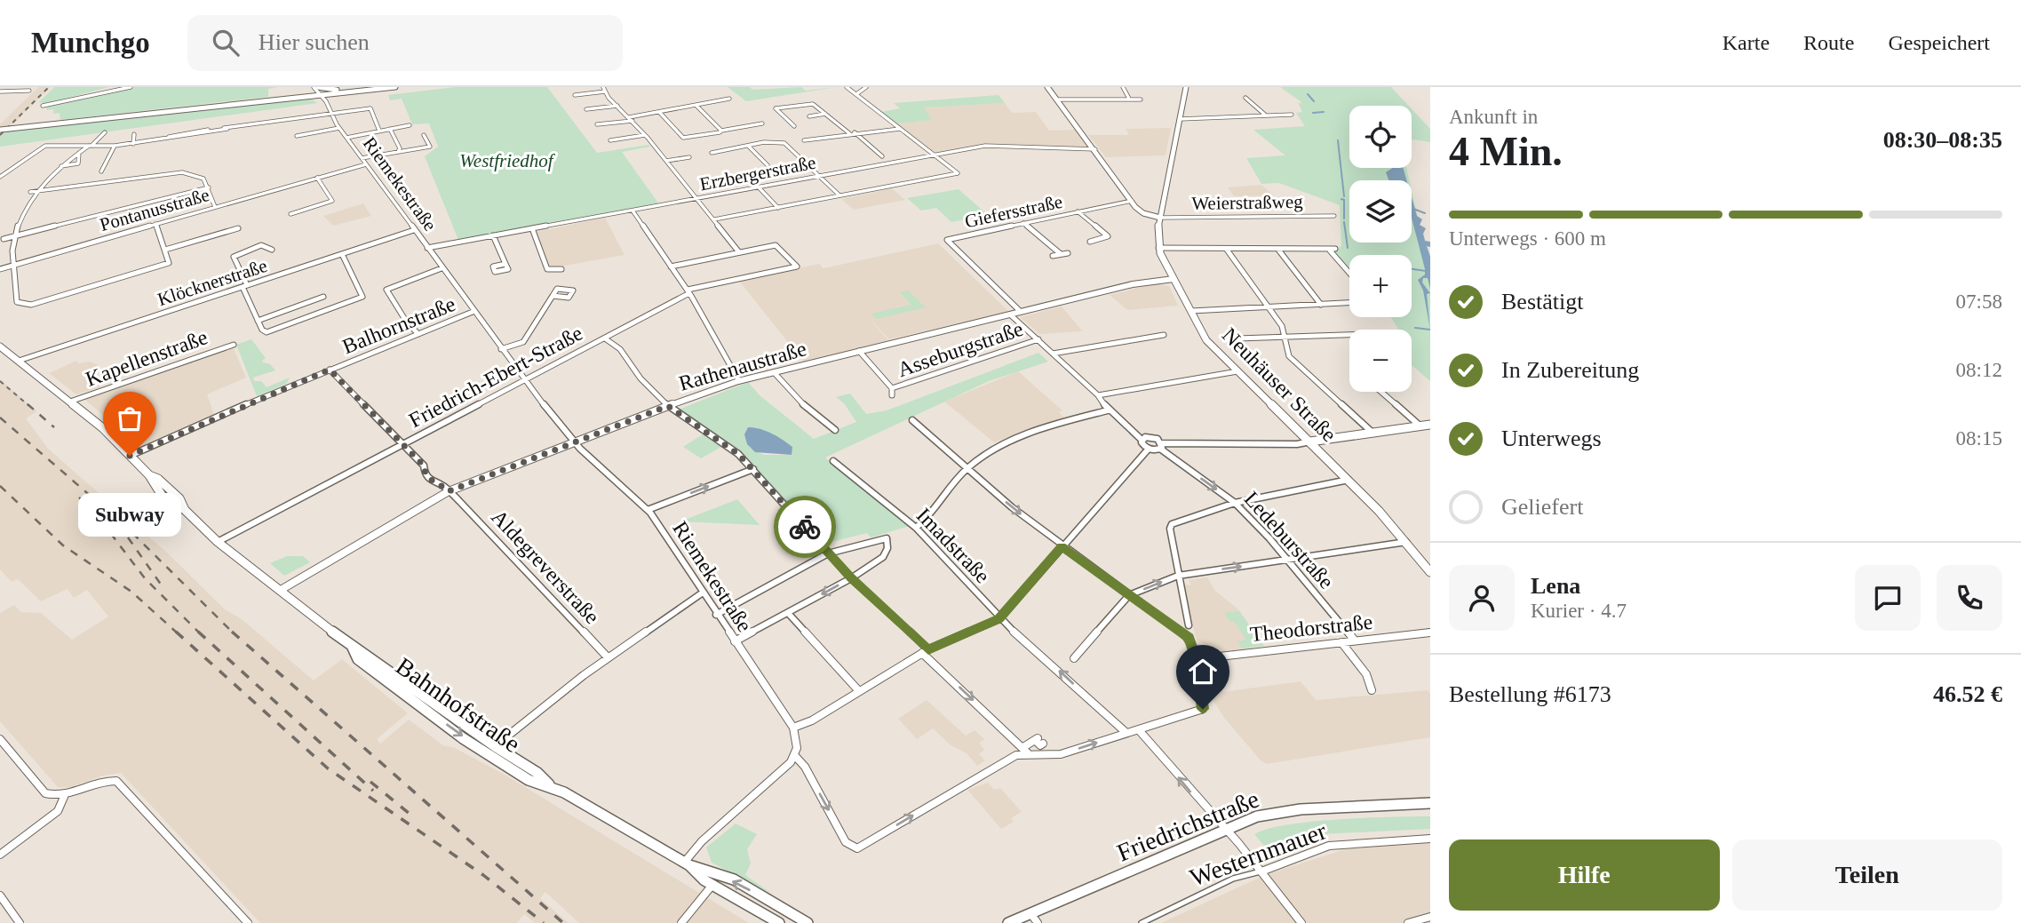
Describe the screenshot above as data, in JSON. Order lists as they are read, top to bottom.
{
  "streets": {
    "main road": ["Neuhäuser Straße", "Bahnhofstraße", "Friedrichstraße"],
    "street": [
      "Erzbergerstraße",
      "Riemekestraße",
      "Weierstraßweg",
      "Pontanusstraße",
      "Giefersstraße",
      "Klöcknerstraße",
      "Balhornstraße",
      "Asseburgstraße",
      "Kapellenstraße",
      "Rathenaustraße",
      "Friedrich-Ebert-Straße",
      "Ledeburstraße",
      "Imadstraße",
      "Aldegreverstraße",
      "Theodorstraße",
      "Westernmauer"
    ]
  },
  "crossings": [
    ["Erzbergerstraße", "Riemekestraße"],
    ["Riemekestraße", "Pontanusstraße"],
    ["Riemekestraße", "Klöcknerstraße"],
    ["Riemekestraße", "Balhornstraße"],
    ["Riemekestraße", "Rathenaustraße"],
    ["Riemekestraße", "Friedrich-Ebert-Straße"],
    ["Weierstraßweg", "Neuhäuser Straße"],
    ["Giefersstraße", "Rathenaustraße"],
    ["Klöcknerstraße", "Bahnhofstraße"],
    ["Balhornstraße", "Aldegreverstraße"],
    ["Balhornstraße", "Bahnhofstraße"],
    ["Asseburgstraße", "Rathenaustraße"],
    ["Kapellenstraße", "Bahnhofstraße"],
    ["Rathenaustraße", "Neuhäuser Straße"],
    ["Rathenaustraße", "Aldegreverstraße"],
    ["Rathenaustraße", "Bahnhofstraße"],
    ["Friedrich-Ebert-Straße", "Aldegreverstraße"],
    ["Friedrich-Ebert-Straße", "Bahnhofstraße"],
    ["Ledeburstraße", "Theodorstraße"]
  ],
  "one_way": ["Imadstraße"],
  "parks": ["Westfriedhof"],
  "places": ["Subway"],
  "page": {
    "header": "Munchgo",
    "search": "Hier suchen",
    "nav": ["Karte", "Route", "Gespeichert"],
    "heading": ["4 Min.", "Ankunft in", "08:30–08:35"],
    "panel": [
      "Lena",
      "Kurier · 4.7",
      "Bestellung #6173",
      "46.52 €"
    ],
    "map_buttons": ["+", "−"],
    "bar": "Unterwegs · 600 m",
    "list": [
      ["Bestätigt", "07:58"],
      ["In Zubereitung", "08:12"],
      ["Unterwegs", "08:15"],
      "Geliefert"
    ],
    "bubble": "Subway",
    "buttons": ["Hilfe", "Teilen"]
  }
}
